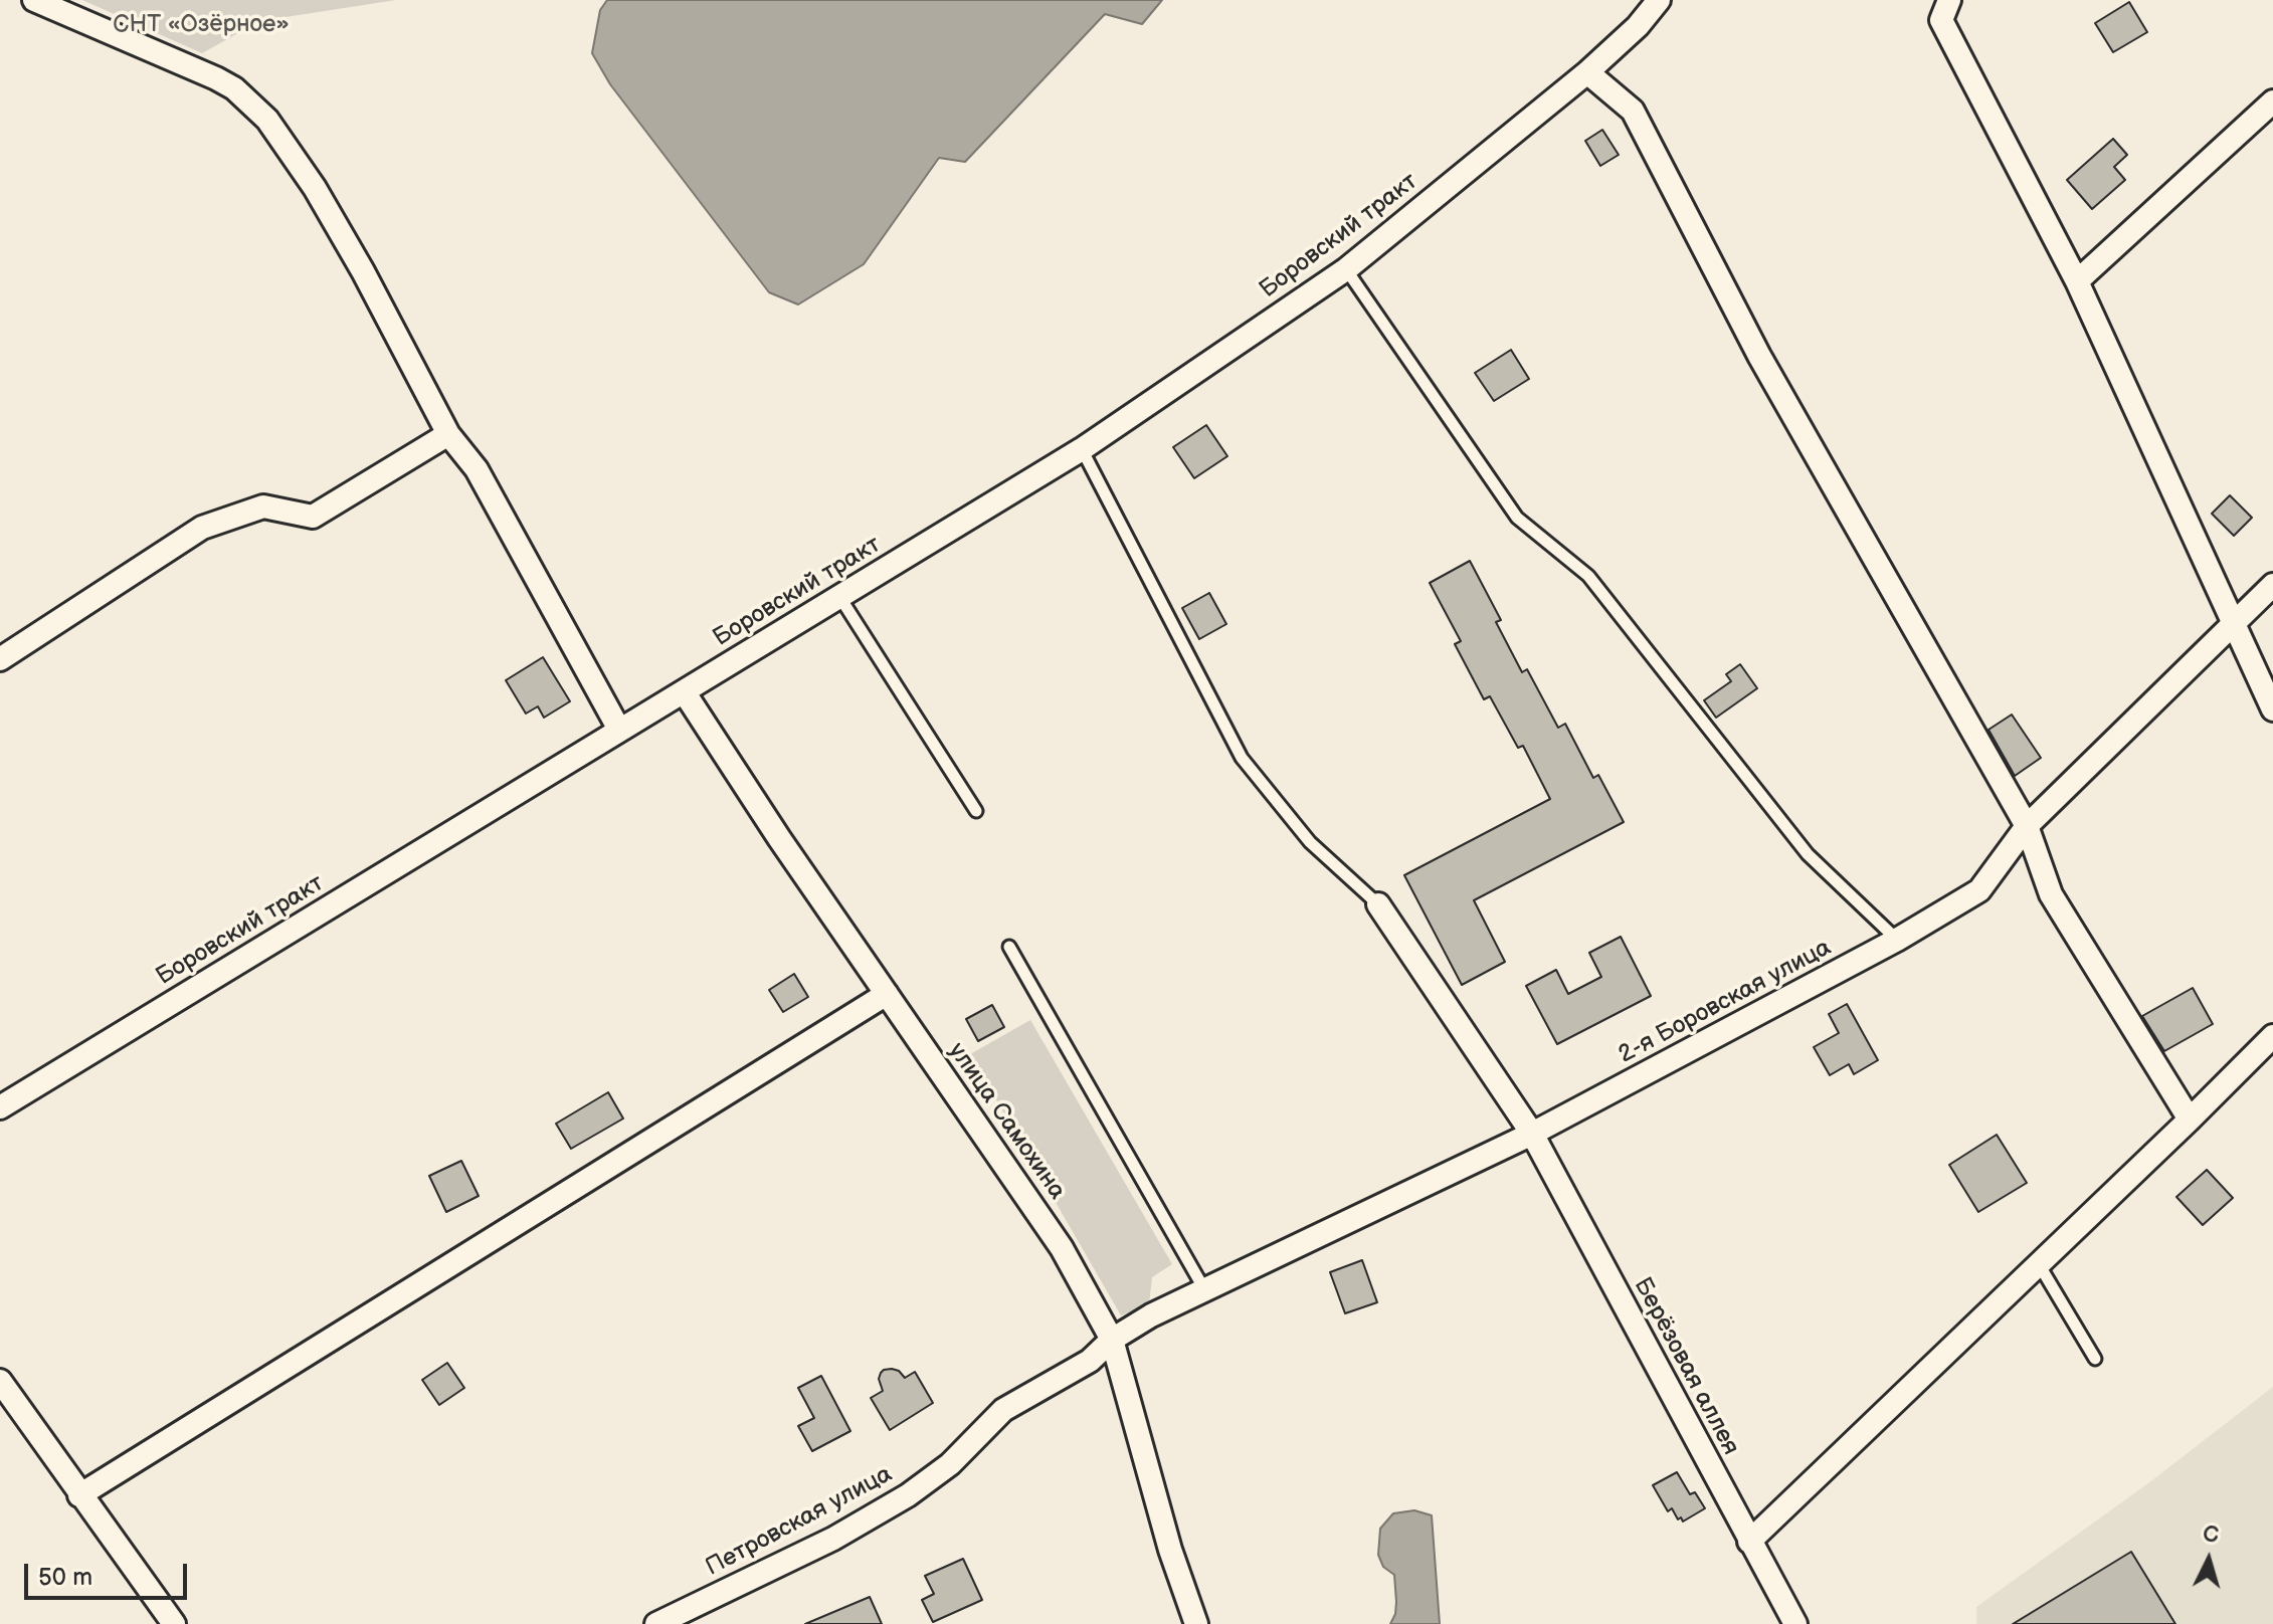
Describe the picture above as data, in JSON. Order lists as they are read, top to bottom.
{
  "streets": {
    "street": [
      "Боровский тракт",
      "2-я Боровская улица",
      "улица Самохина",
      "Берёзовая аллея",
      "Петровская улица"
    ]
  },
  "crossings": [
    ["Боровский тракт", "улица Самохина"],
    ["2-я Боровская улица", "улица Самохина"],
    ["2-я Боровская улица", "Берёзовая аллея"],
    ["2-я Боровская улица", "Петровская улица"],
    ["улица Самохина", "Петровская улица"]
  ],
  "parks": ["СНТ «Озёрное»"],
  "scale_bar": "50 m",
  "north": "top"
}
